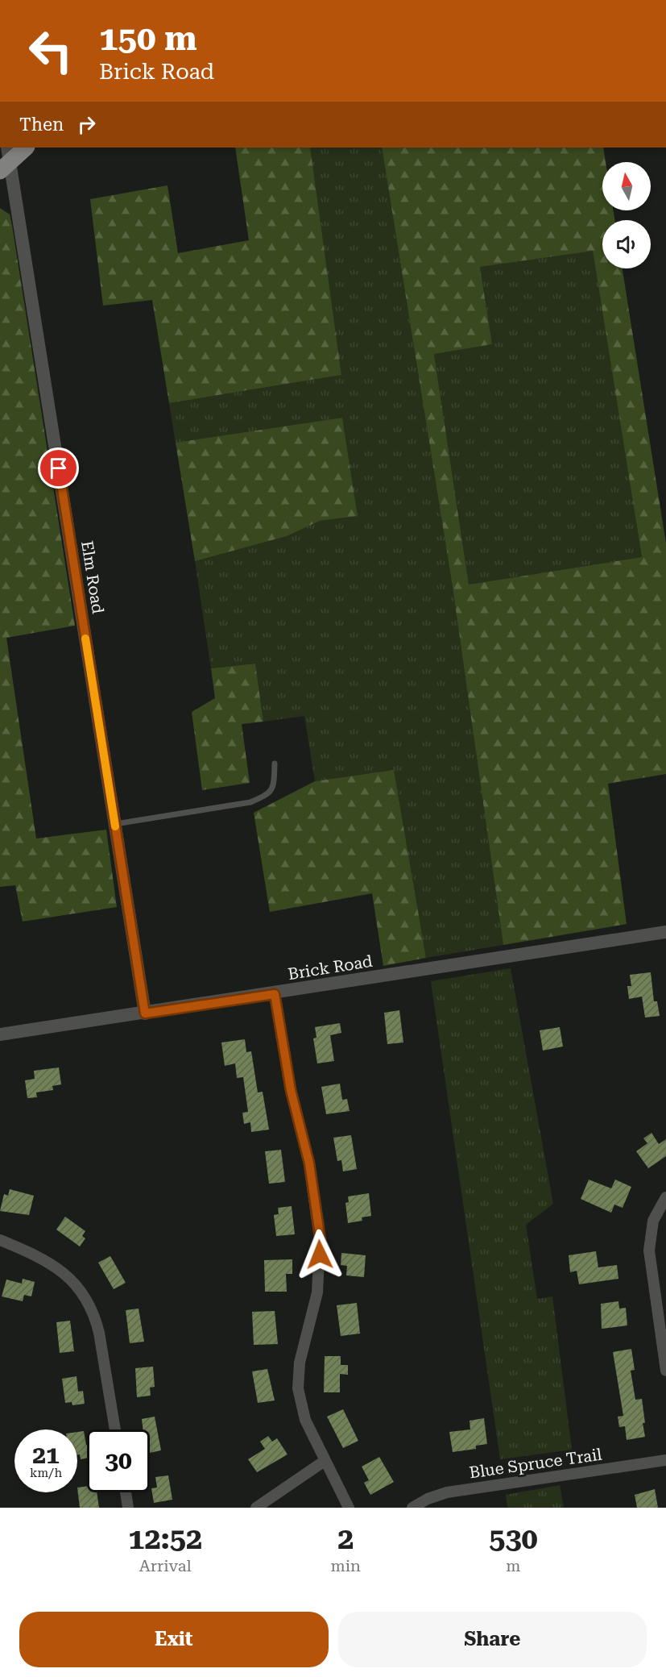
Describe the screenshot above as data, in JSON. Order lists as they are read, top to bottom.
{
  "streets": {
    "street": ["Elm Road", "Brick Road", "Blue Spruce Trail"]
  },
  "crossings": [
    ["Elm Road", "Brick Road"]
  ],
  "north": "top",
  "page": {
    "turn": ["150 m", "Brick Road"],
    "then": "Then",
    "speed": "21 km/h",
    "limit": "30",
    "eta": [
      "12:52",
      "Arrival",
      "2",
      "min",
      "530",
      "m"
    ],
    "buttons": ["Exit", "Share"]
  }
}
